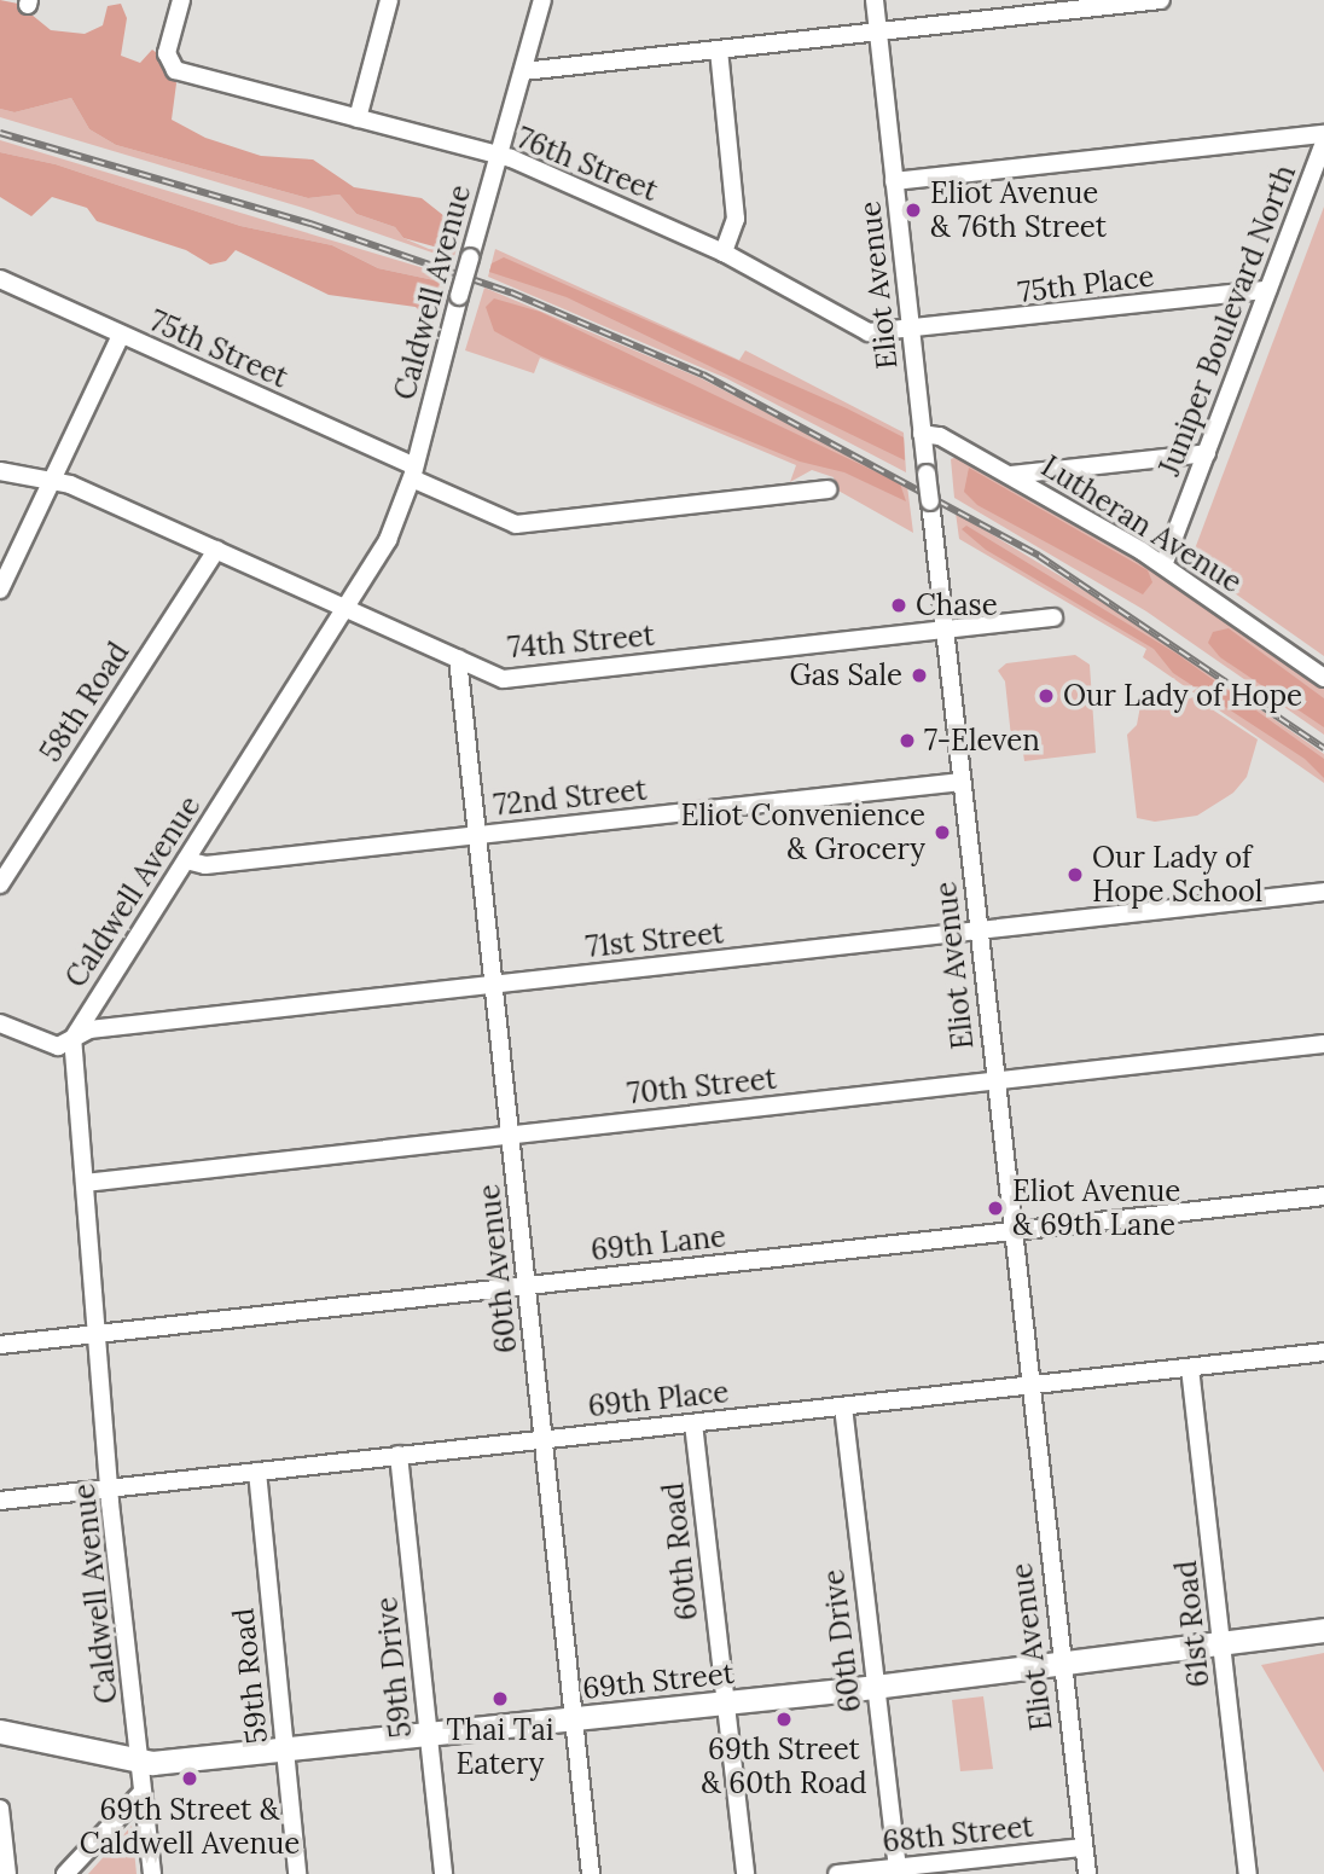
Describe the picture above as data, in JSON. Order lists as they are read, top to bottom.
{
  "streets": {
    "main road": ["69th Street"],
    "street": [
      "76th Street",
      "75th Place",
      "Eliot Avenue",
      "Caldwell Avenue",
      "Juniper Boulevard North",
      "75th Street",
      "Lutheran Avenue",
      "74th Street",
      "58th Road",
      "72nd Street",
      "71st Street",
      "70th Street",
      "69th Lane",
      "60th Avenue",
      "69th Place",
      "60th Road",
      "61st Road",
      "60th Drive",
      "59th Drive",
      "59th Road",
      "68th Street"
    ]
  },
  "crossings": [
    ["76th Street", "75th Place"],
    ["76th Street", "Eliot Avenue"],
    ["76th Street", "Caldwell Avenue"],
    ["75th Place", "Eliot Avenue"],
    ["75th Place", "Juniper Boulevard North"],
    ["Eliot Avenue", "Lutheran Avenue"],
    ["Eliot Avenue", "74th Street"],
    ["Eliot Avenue", "72nd Street"],
    ["Eliot Avenue", "71st Street"],
    ["Eliot Avenue", "70th Street"],
    ["Eliot Avenue", "69th Lane"],
    ["Eliot Avenue", "69th Place"],
    ["Eliot Avenue", "69th Street"],
    ["Eliot Avenue", "68th Street"],
    ["Caldwell Avenue", "75th Street"],
    ["Caldwell Avenue", "74th Street"],
    ["Caldwell Avenue", "72nd Street"],
    ["Caldwell Avenue", "71st Street"],
    ["Caldwell Avenue", "70th Street"],
    ["Caldwell Avenue", "69th Lane"],
    ["Caldwell Avenue", "69th Place"],
    ["Caldwell Avenue", "69th Street"],
    ["Juniper Boulevard North", "Lutheran Avenue"],
    ["74th Street", "58th Road"],
    ["74th Street", "60th Avenue"],
    ["72nd Street", "60th Avenue"],
    ["71st Street", "60th Avenue"],
    ["70th Street", "60th Avenue"],
    ["69th Lane", "60th Avenue"],
    ["60th Avenue", "69th Place"],
    ["60th Avenue", "69th Street"],
    ["69th Place", "60th Road"],
    ["69th Place", "61st Road"],
    ["69th Place", "60th Drive"],
    ["69th Place", "59th Drive"],
    ["69th Place", "59th Road"],
    ["60th Road", "69th Street"],
    ["61st Road", "69th Street"],
    ["60th Drive", "69th Street"],
    ["60th Drive", "68th Street"],
    ["59th Drive", "69th Street"],
    ["59th Road", "69th Street"]
  ],
  "places": [
    "Eliot Avenue & 76th Street",
    "Chase",
    "Gas Sale",
    "Our Lady of Hope",
    "7-Eleven",
    "Eliot Convenience & Grocery",
    "Our Lady of Hope School",
    "Eliot Avenue & 69th Lane",
    "Thai Tai Eatery",
    "69th Street & 60th Road",
    "69th Street & Caldwell Avenue"
  ]
}
